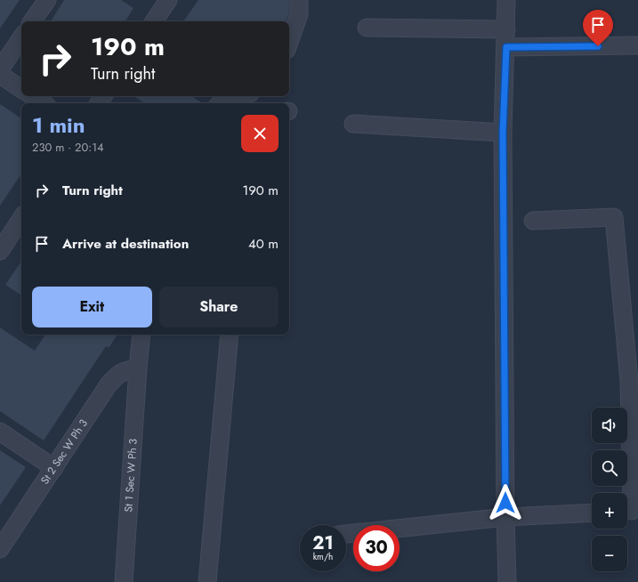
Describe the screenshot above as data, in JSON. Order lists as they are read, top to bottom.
{
  "streets": {
    "street": ["St 2 Sec W Ph 3", "St 1 Sec W Ph 3"]
  },
  "crossings": [
    ["St 2 Sec W Ph 3", "St 1 Sec W Ph 3"]
  ],
  "page": {
    "turn": ["190 m", "Turn right"],
    "heading": ["1 min", "230 m · 20:14"],
    "list": [
      {
        "name": "Turn right",
        "value": "190 m"
      },
      {
        "name": "Arrive at destination",
        "value": "40 m"
      }
    ],
    "buttons": ["Exit", "Share"],
    "map_buttons": ["+", "−"],
    "speed": "21 km/h",
    "limit": "30"
  }
}
